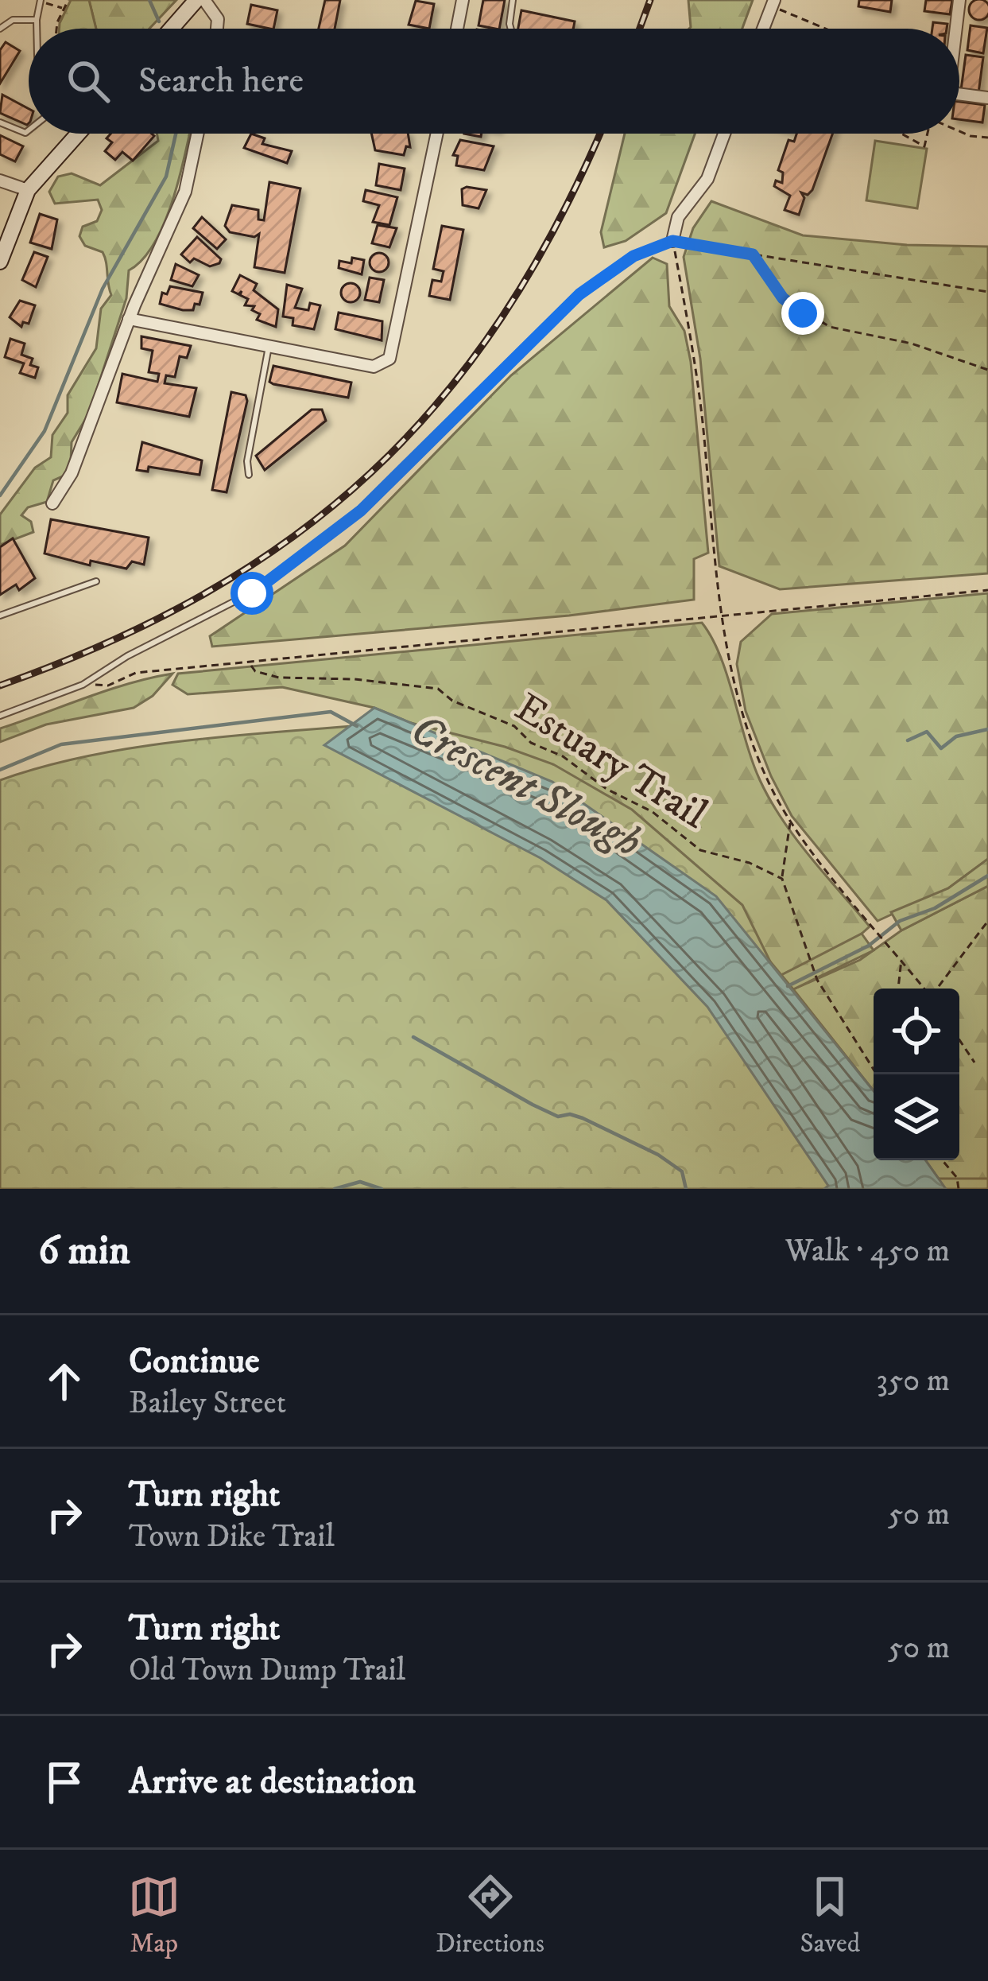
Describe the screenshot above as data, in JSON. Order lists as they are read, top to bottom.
{
  "streets": {
    "path": ["Estuary Trail"]
  },
  "water": ["Crescent Slough"],
  "page": {
    "search": "Search here",
    "heading": ["6 min", "Walk · 450 m"],
    "list": [
      ["Continue", "Bailey Street", "350 m"],
      ["Turn right", "Town Dike Trail", "50 m"],
      ["Turn right", "Old Town Dump Trail", "50 m"],
      "Arrive at destination"
    ],
    "nav": ["Map", "Directions", "Saved"]
  }
}
